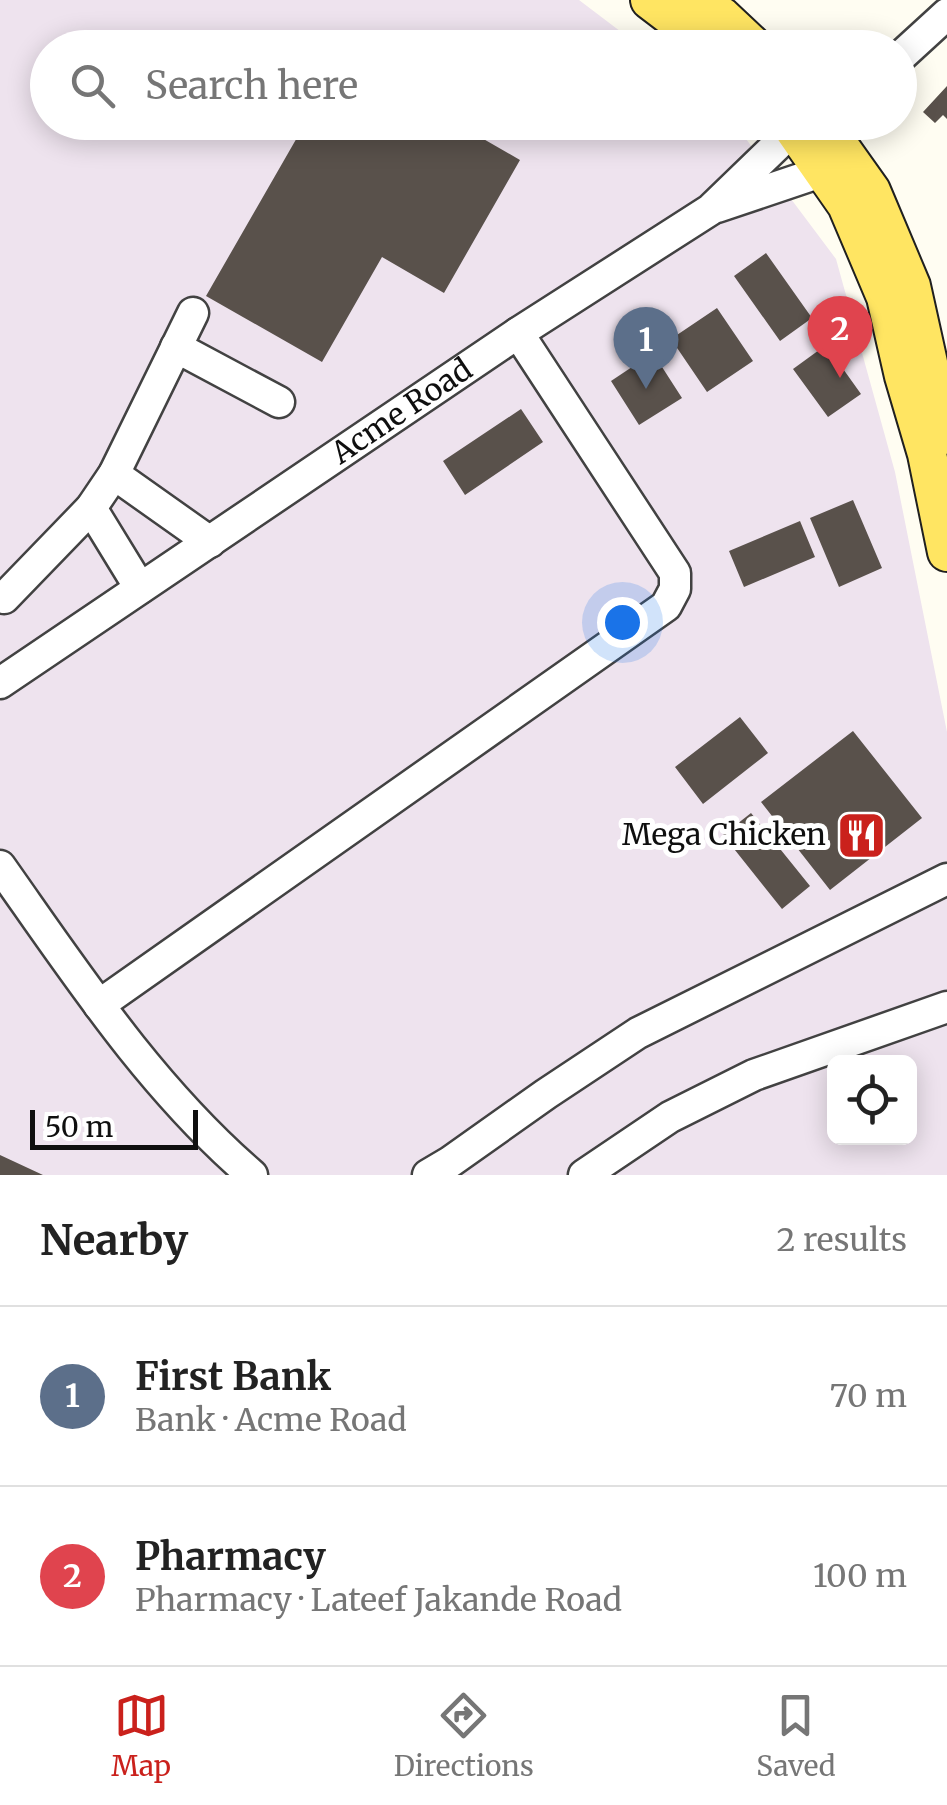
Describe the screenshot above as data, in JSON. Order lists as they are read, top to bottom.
{
  "streets": {
    "street": ["Acme Road"]
  },
  "places": {
    "restaurant": ["Mega Chicken"]
  },
  "scale_bar": "50 m",
  "page": {
    "search": "Search here",
    "pins": ["2", "1"],
    "scale": "50 m",
    "heading": ["Nearby", "2 results"],
    "list": [
      {
        "mark": "1",
        "name": "First Bank",
        "note": "Bank · Acme Road",
        "value": "70 m"
      },
      {
        "mark": "2",
        "name": "Pharmacy",
        "note": "Pharmacy · Lateef Jakande Road",
        "value": "100 m"
      }
    ],
    "nav": ["Map", "Directions", "Saved"]
  }
}
